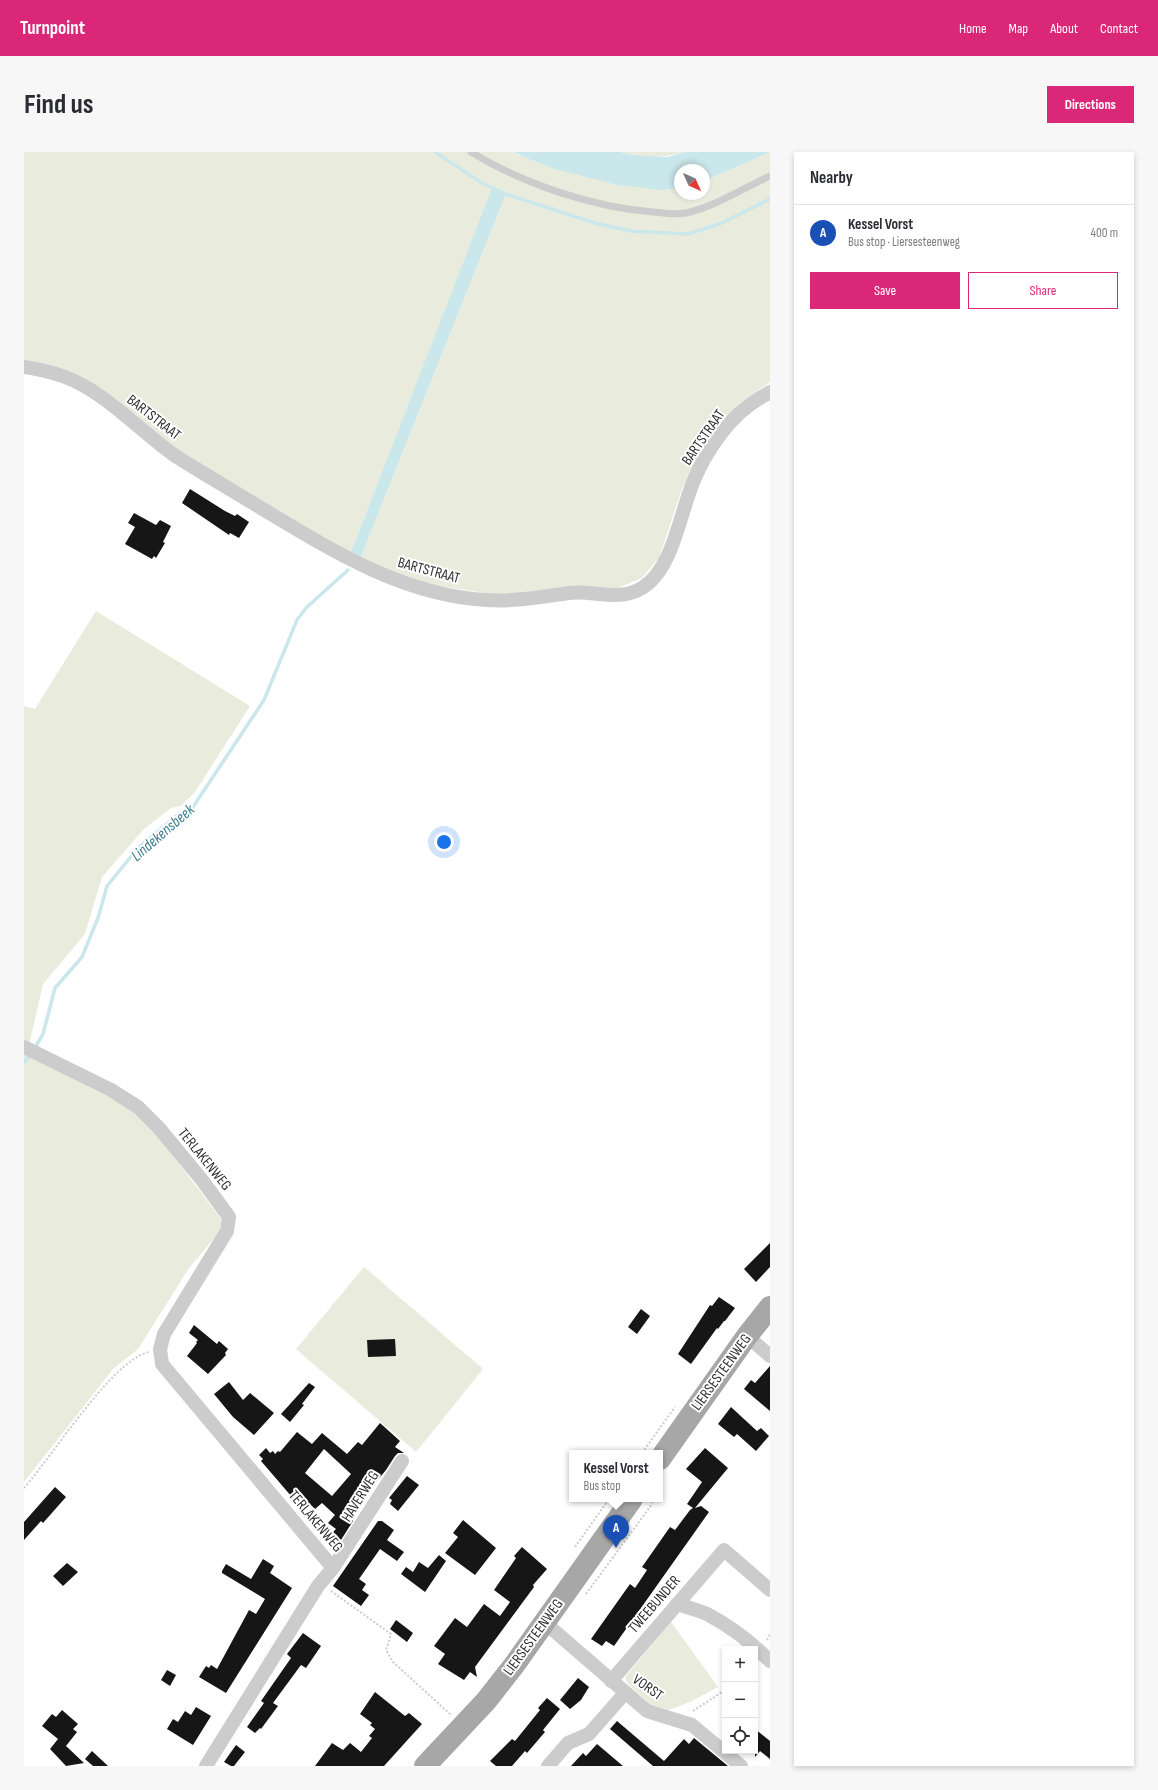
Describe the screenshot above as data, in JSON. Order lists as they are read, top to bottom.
{
  "streets": {
    "main road": ["LIERSESTEENWEG"],
    "street": [
      "BARTSTRAAT",
      "TERLAKENWEG",
      "HAVERWEG",
      "TWEEBUNDER",
      "VORST"
    ]
  },
  "crossings": [
    ["TERLAKENWEG", "HAVERWEG"],
    ["LIERSESTEENWEG", "VORST"],
    ["TWEEBUNDER", "VORST"]
  ],
  "water": ["Lindekensbeek"],
  "north": "bottom right",
  "page": {
    "header": "Turnpoint",
    "nav": [
      "Home",
      "Map",
      "About",
      "Contact"
    ],
    "buttons": [
      "Directions",
      ["Save", "Share"]
    ],
    "title": "Find us",
    "heading": "Nearby",
    "list": [
      {
        "mark": "A",
        "name": "Kessel Vorst",
        "note": "Bus stop · Liersesteenweg",
        "value": "400 m"
      }
    ],
    "popup": ["Kessel Vorst", "Bus stop"],
    "pins": "A",
    "map_buttons": ["+", "−"]
  }
}
